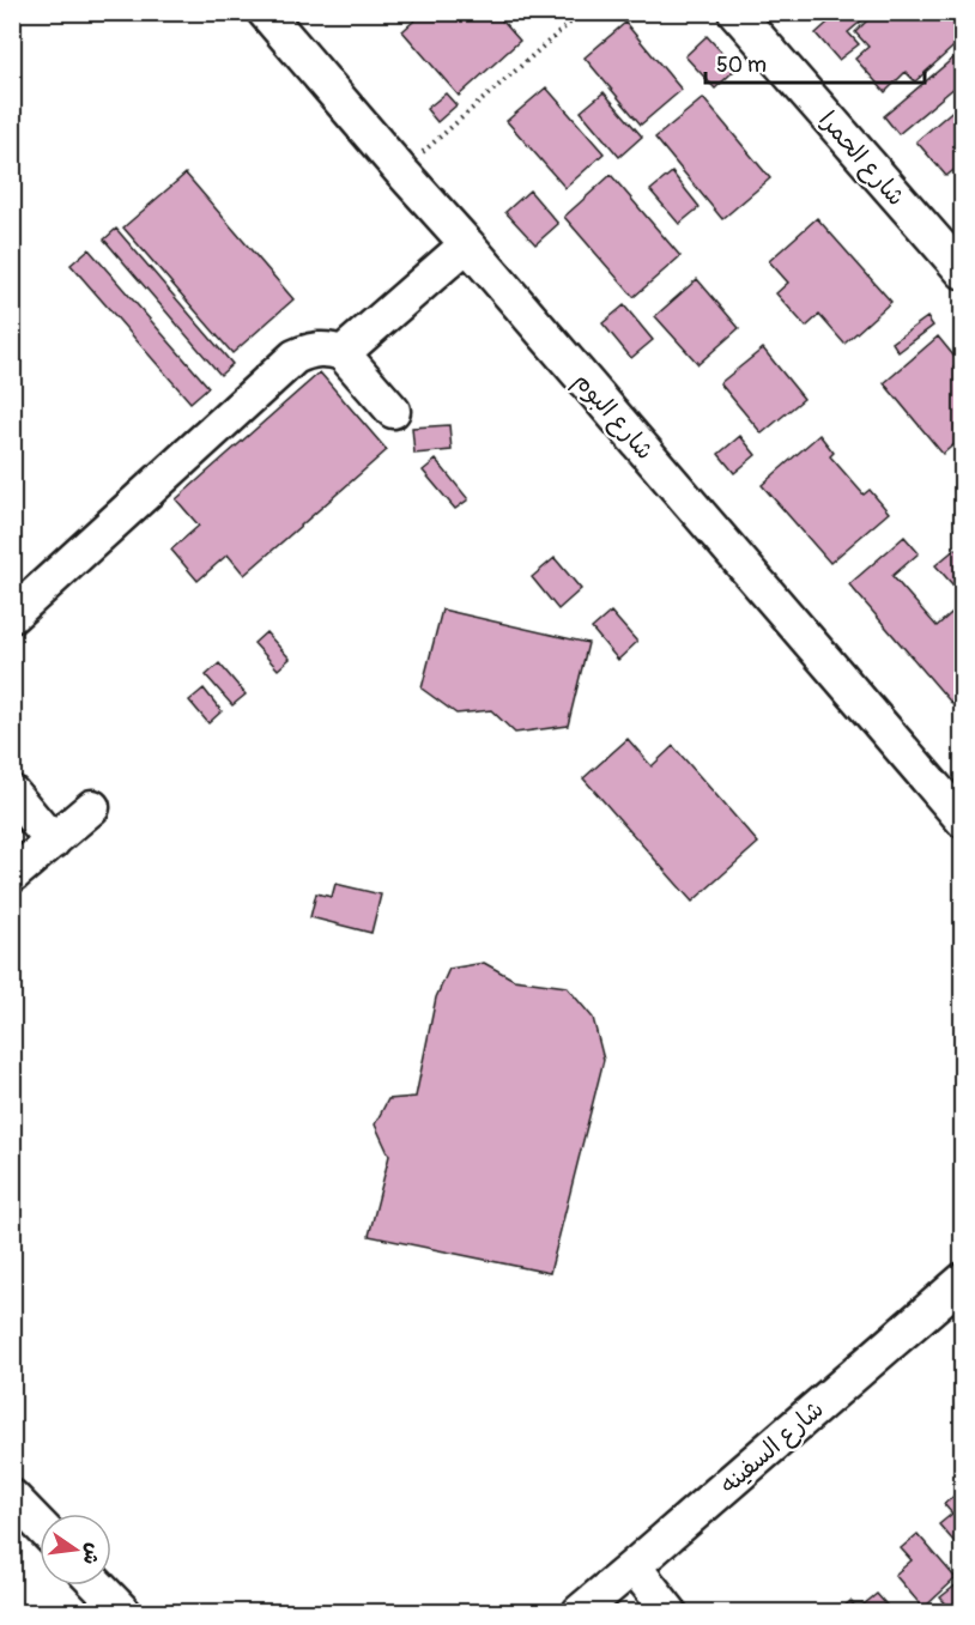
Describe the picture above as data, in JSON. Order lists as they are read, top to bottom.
{
  "streets": {
    "street": ["شارع الحمرا", "شارع البوم", "شارع السفينه"]
  },
  "scale_bar": "50 m",
  "north": "right"
}
